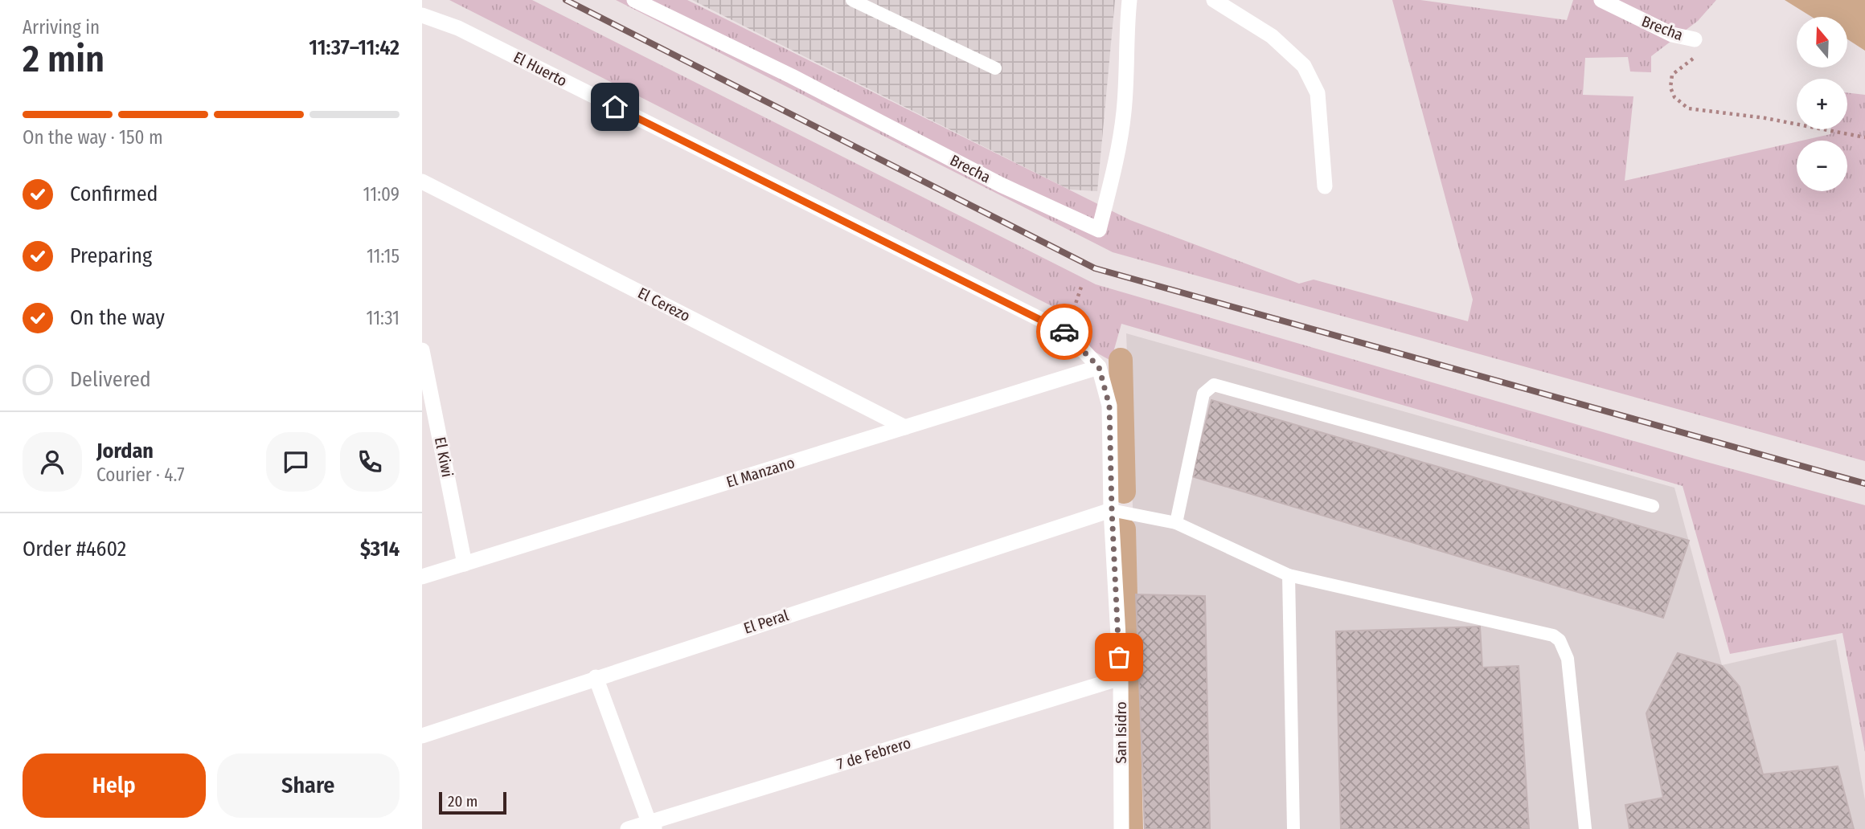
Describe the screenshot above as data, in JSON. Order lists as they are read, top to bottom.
{
  "streets": {
    "street": [
      "Brecha",
      "El Huerto",
      "El Cerezo",
      "El Kiwi",
      "El Manzano",
      "El Peral",
      "San Isidro",
      "7 de Febrero"
    ]
  },
  "crossings": [
    ["El Huerto", "El Manzano"],
    ["El Huerto", "San Isidro"],
    ["El Cerezo", "El Manzano"],
    ["El Kiwi", "El Manzano"],
    ["El Manzano", "San Isidro"],
    ["El Peral", "San Isidro"],
    ["San Isidro", "7 de Febrero"]
  ],
  "scale_bar": "20 m",
  "north": "top",
  "page": {
    "heading": ["2 min", "Arriving in", "11:37–11:42"],
    "panel": [
      "Jordan",
      "Courier · 4.7",
      "Order #4602",
      "$314"
    ],
    "map_buttons": ["+", "−"],
    "bar": "On the way · 150 m",
    "list": [
      ["Confirmed", "11:09"],
      ["Preparing", "11:15"],
      ["On the way", "11:31"],
      "Delivered"
    ],
    "buttons": ["Help", "Share"],
    "scale": "20 m"
  }
}
